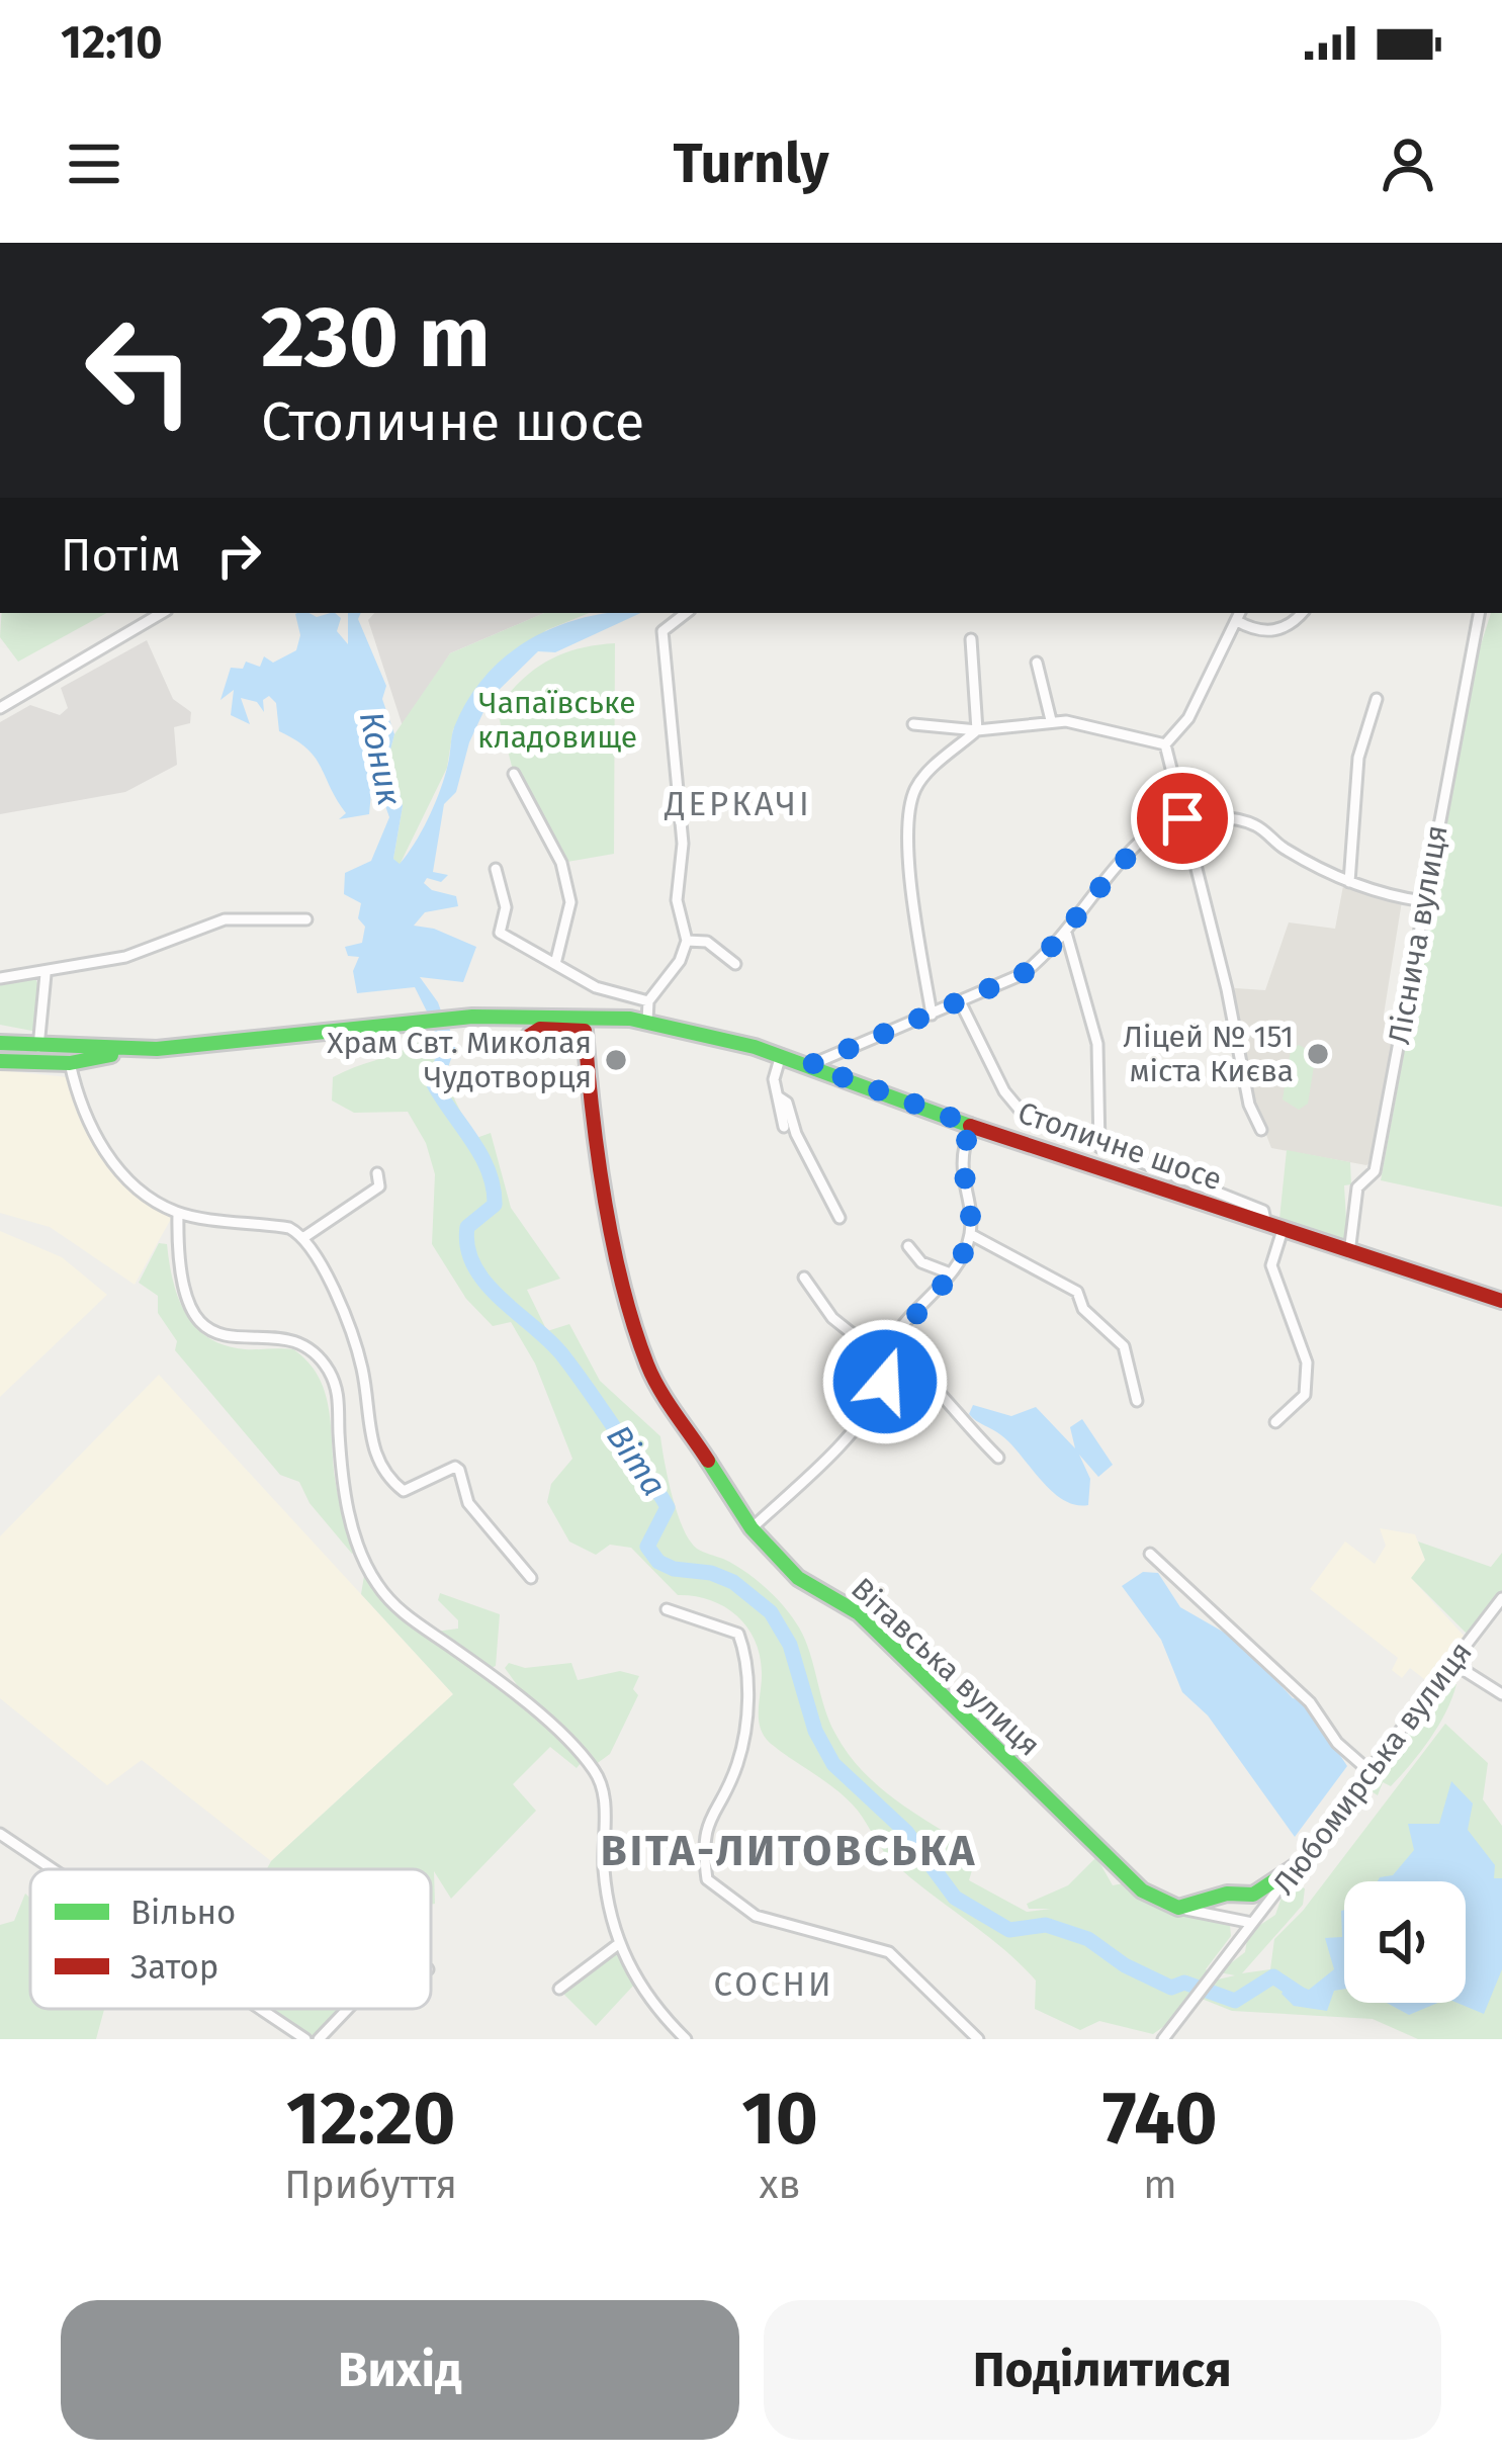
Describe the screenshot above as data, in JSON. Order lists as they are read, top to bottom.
{
  "streets": {
    "main road": ["Столичне шосе", "Вітавська вулиця"],
    "street": ["Ліснича вулиця", "Любомирська вулиця"]
  },
  "crossings": [
    ["Ліснича вулиця", "Столичне шосе"],
    ["Вітавська вулиця", "Любомирська вулиця"]
  ],
  "districts": ["ДЕРКАЧІ", "ВІТА-ЛИТОВСЬКА", "СОСНИ"],
  "water": ["Коник", "Віта"],
  "parks": ["Чапаївське кладовище"],
  "places": ["Ліцей № 151 міста Києва", "Храм Свт. Миколая Чудотворця"],
  "legend": ["Вільно", "Затор"],
  "page": {
    "status": "12:10",
    "header": "Turnly",
    "turn": ["230 m", "Столичне шосе"],
    "then": "Потім",
    "eta": [
      "12:20",
      "Прибуття",
      "10",
      "хв",
      "740",
      "m"
    ],
    "buttons": ["Вихід", "Поділитися"]
  }
}
